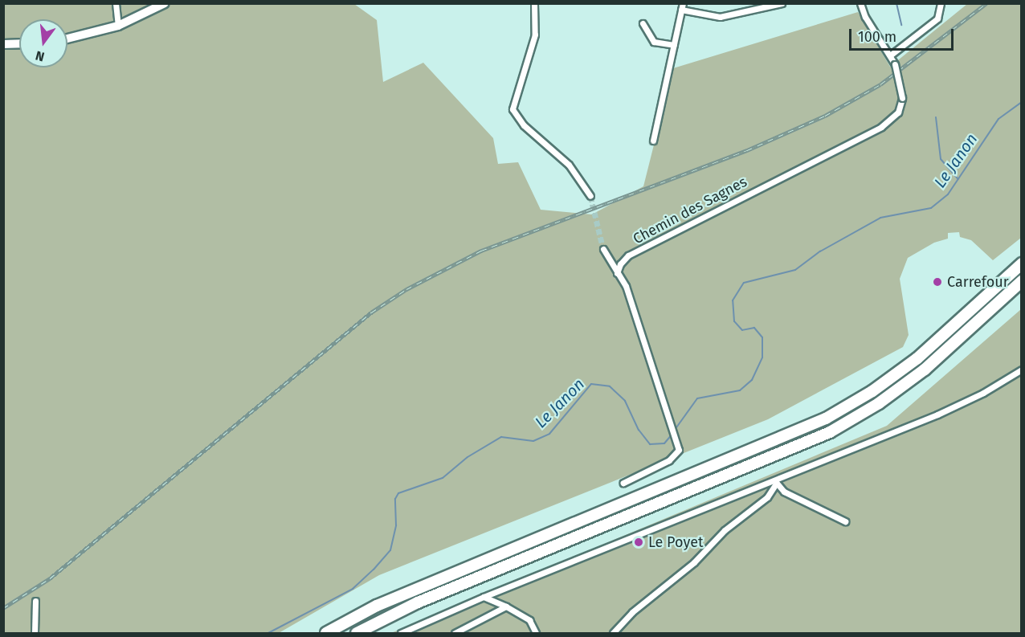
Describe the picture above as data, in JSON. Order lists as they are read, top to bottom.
{
  "streets": {
    "street": ["Chemin des Sagnes"]
  },
  "water": ["Le Janon"],
  "places": ["Carrefour", "Le Poyet"],
  "scale_bar": "100 m",
  "north": "bottom"
}
